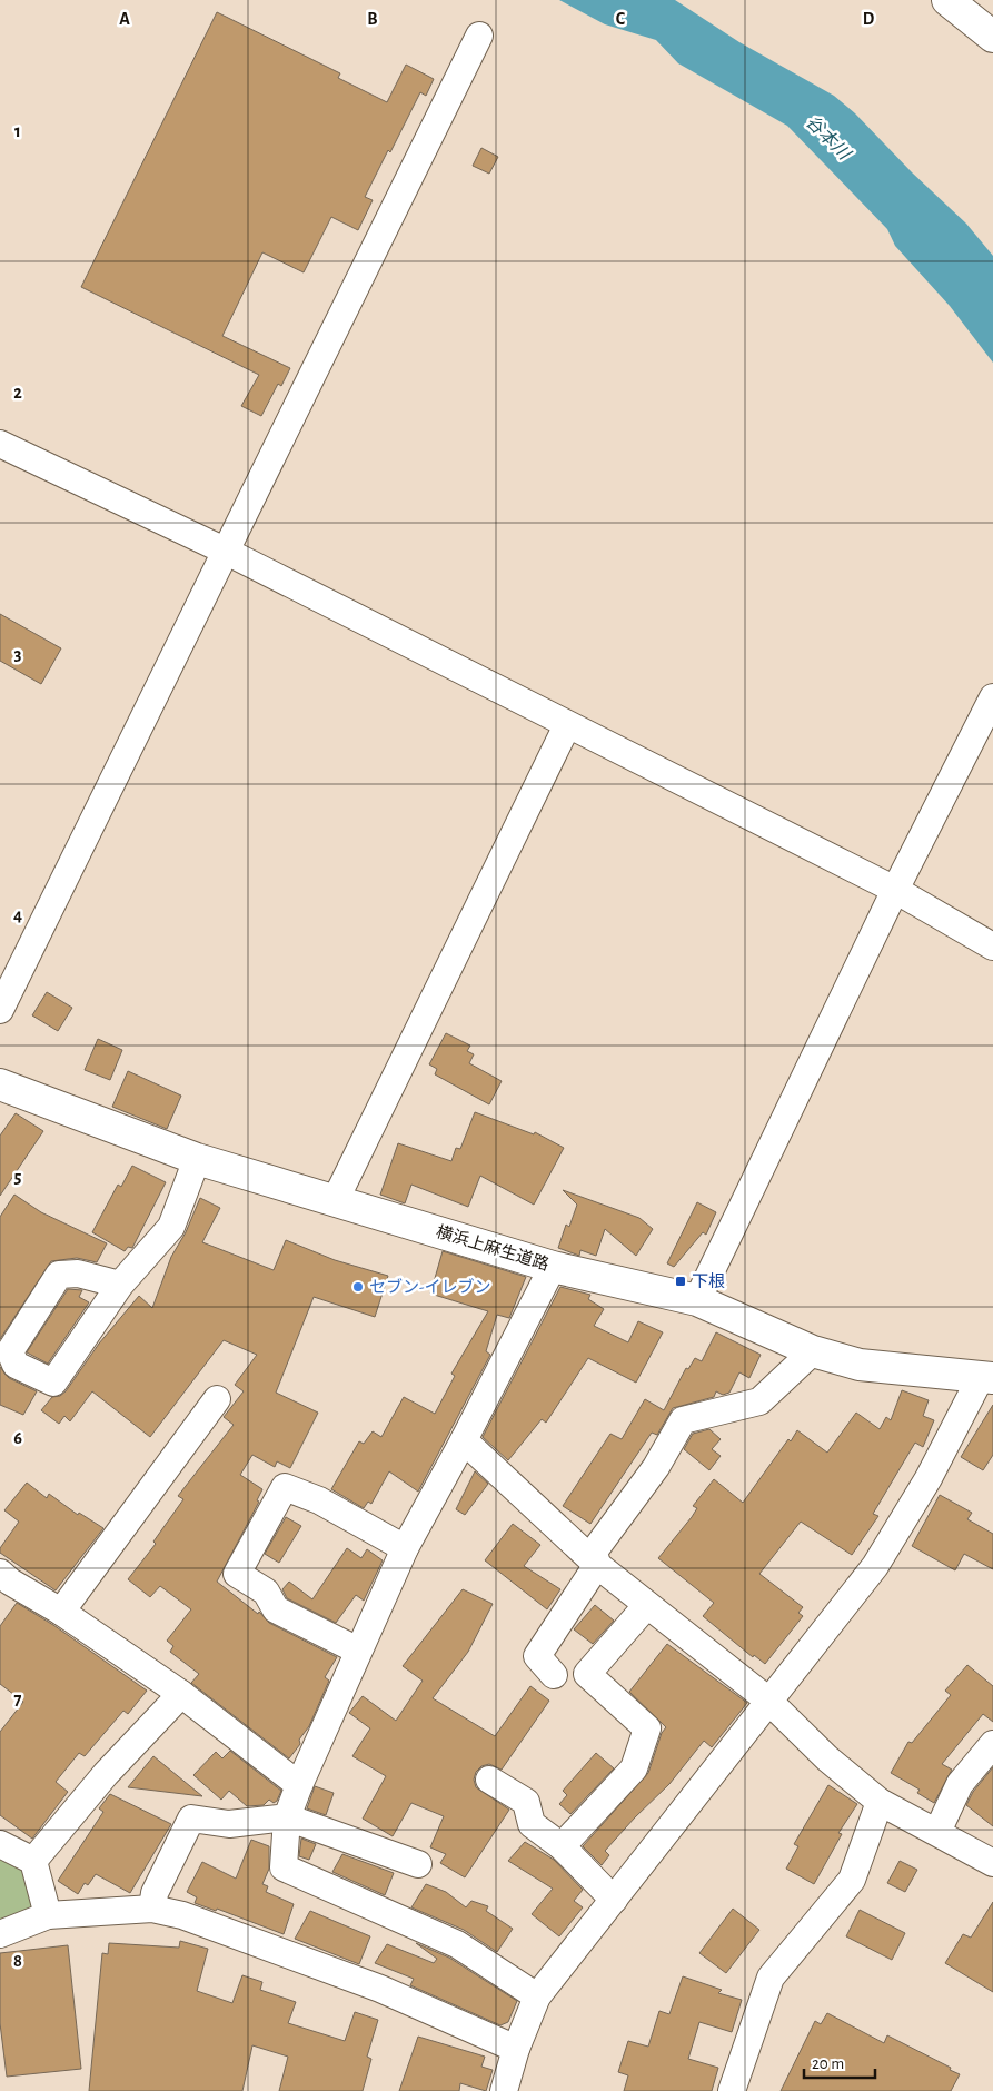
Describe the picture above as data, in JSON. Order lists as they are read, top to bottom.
{
  "streets": {
    "main road": ["横浜上麻生道路"]
  },
  "water": ["谷本川"],
  "places": {
    "transit": ["下根"],
    "other": ["セブン-イレブン"]
  },
  "scale_bar": "20 m",
  "grid": {
    "columns": [
      "A",
      "B",
      "C",
      "D"
    ],
    "rows": [
      "1",
      "2",
      "3",
      "4",
      "5",
      "6",
      "7",
      "8"
    ]
  }
}
